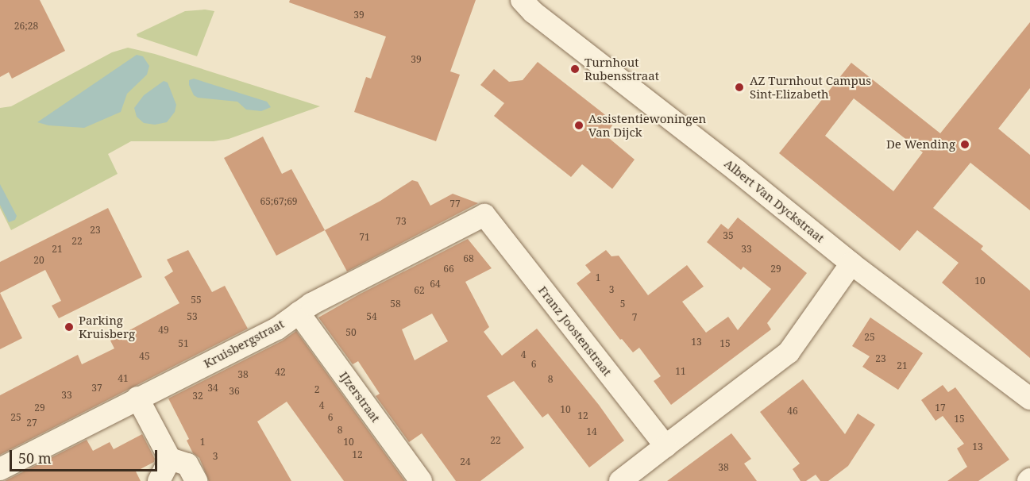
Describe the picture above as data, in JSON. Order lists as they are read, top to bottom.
{
  "streets": {
    "street": [
      "Albert Van Dyckstraat",
      "Franz Joostenstraat",
      "Kruisbergstraat",
      "IJzerstraat"
    ]
  },
  "crossings": [
    ["Franz Joostenstraat", "Kruisbergstraat"],
    ["Kruisbergstraat", "IJzerstraat"]
  ],
  "places": [
    "Turnhout Rubensstraat",
    "AZ Turnhout Campus Sint-Elizabeth",
    "Assistentiewoningen Van Dijck",
    "De Wending",
    "Parking Kruisberg"
  ],
  "house_numbers": [
    "39",
    "26;28",
    "39",
    "65;67;69",
    "77",
    "73",
    "23",
    "35",
    "71",
    "22",
    "21",
    "33",
    "68",
    "20",
    "66",
    "29",
    "1",
    "10",
    "64",
    "3",
    "62",
    "55",
    "58",
    "5",
    "53",
    "54",
    "7",
    "49",
    "50",
    "25",
    "13",
    "51",
    "15",
    "4",
    "45",
    "23",
    "6",
    "21",
    "11",
    "42",
    "38",
    "41",
    "8",
    "37",
    "34",
    "2",
    "36",
    "33",
    "32",
    "4",
    "29",
    "17",
    "10",
    "46",
    "12",
    "25",
    "6",
    "15",
    "27",
    "8",
    "14",
    "22",
    "1",
    "10",
    "13",
    "12",
    "3",
    "24",
    "38"
  ],
  "scale_bar": "50 m"
}
